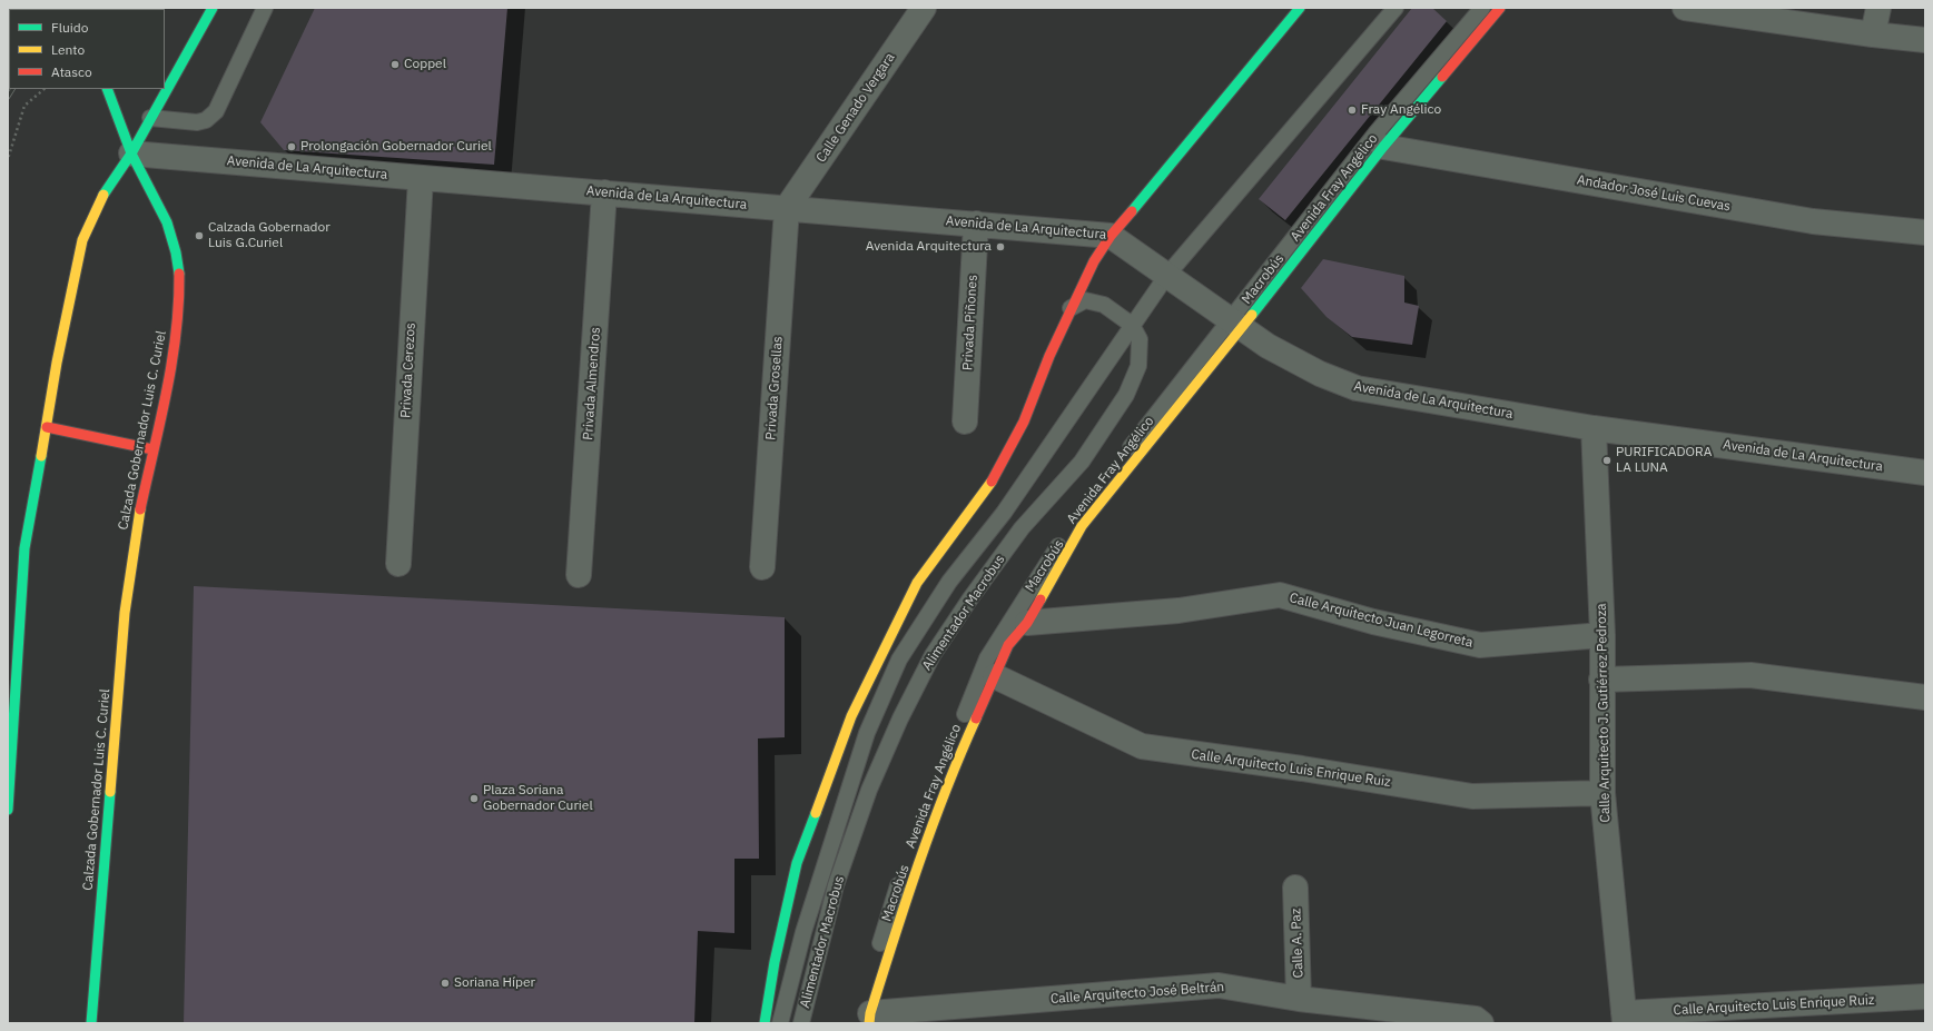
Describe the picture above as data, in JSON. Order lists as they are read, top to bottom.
{
  "streets": {
    "street": [
      "Calle Genado Vergara",
      "Avenida de La Arquitectura",
      "Avenida Fray Angélico",
      "Andador José Luis Cuevas",
      "Privada Piñones",
      "Privada Cerezos",
      "Privada Almendros",
      "Privada Grosellas",
      "Calzada Gobernador Luis C. Curiel",
      "Calle Arquitecto Juan Legorreta",
      "Calle Arquitecto J. Gutiérrez Pedroza",
      "Calle Arquitecto Luis Enrique Ruiz",
      "Calle A. Paz",
      "Calle Arquitecto José Beltrán"
    ],
    "lane": ["Macrobús", "Alimentador Macrobus"]
  },
  "crossings": [
    ["Calle Genado Vergara", "Avenida de La Arquitectura"],
    ["Calle Genado Vergara", "Privada Grosellas"],
    ["Avenida de La Arquitectura", "Avenida Fray Angélico"],
    ["Avenida de La Arquitectura", "Macrobús"],
    ["Avenida de La Arquitectura", "Privada Piñones"],
    ["Avenida de La Arquitectura", "Privada Cerezos"],
    ["Avenida de La Arquitectura", "Privada Almendros"],
    ["Avenida de La Arquitectura", "Privada Grosellas"],
    ["Avenida de La Arquitectura", "Calzada Gobernador Luis C. Curiel"],
    ["Avenida de La Arquitectura", "Calle Arquitecto J. Gutiérrez Pedroza"],
    ["Avenida Fray Angélico", "Andador José Luis Cuevas"],
    ["Avenida Fray Angélico", "Macrobús"],
    ["Avenida Fray Angélico", "Calle Arquitecto Juan Legorreta"],
    ["Avenida Fray Angélico", "Calle Arquitecto Luis Enrique Ruiz"],
    ["Avenida Fray Angélico", "Calle Arquitecto José Beltrán"],
    ["Macrobús", "Calle Arquitecto José Beltrán"],
    ["Calle Arquitecto Juan Legorreta", "Calle Arquitecto J. Gutiérrez Pedroza"],
    ["Calle Arquitecto J. Gutiérrez Pedroza", "Calle Arquitecto Luis Enrique Ruiz"],
    ["Calle A. Paz", "Calle Arquitecto José Beltrán"]
  ],
  "places": [
    "Coppel",
    "Fray Angélico",
    "Prolongación Gobernador Curiel",
    "Calzada Gobernador Luis G.Curiel",
    "Avenida Arquitectura",
    "PURIFICADORA LA LUNA",
    "Plaza Soriana Gobernador Curiel",
    "Soriana Híper"
  ],
  "legend": ["Fluido", "Lento", "Atasco"]
}
